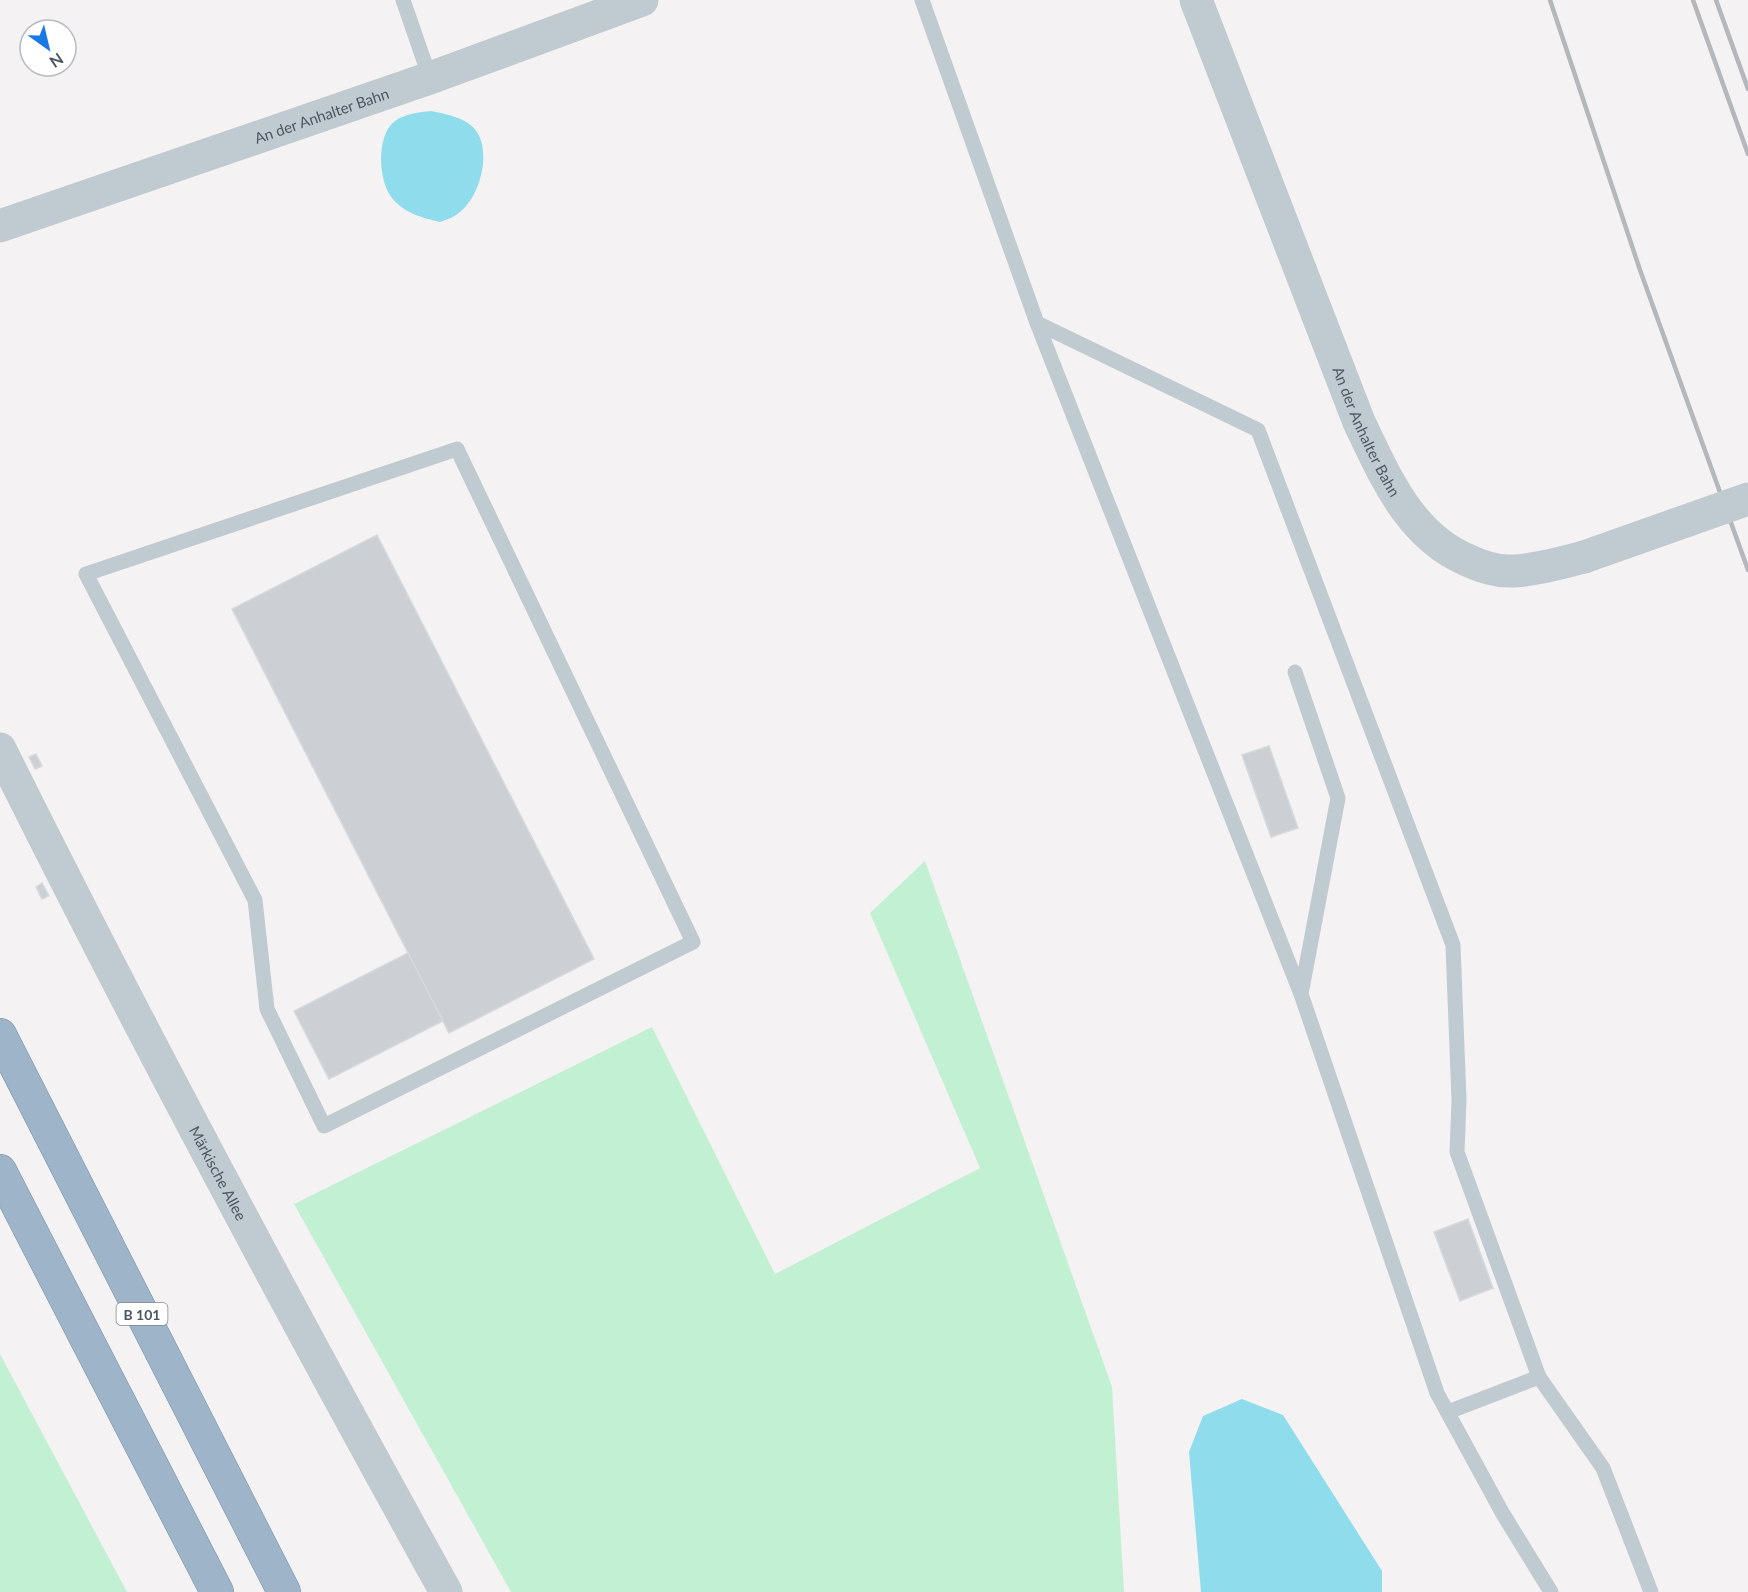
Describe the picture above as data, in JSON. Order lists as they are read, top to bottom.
{
  "streets": {
    "highway": ["B 101"],
    "street": ["An der Anhalter Bahn", "Märkische Allee"]
  },
  "north": "bottom right"
}
